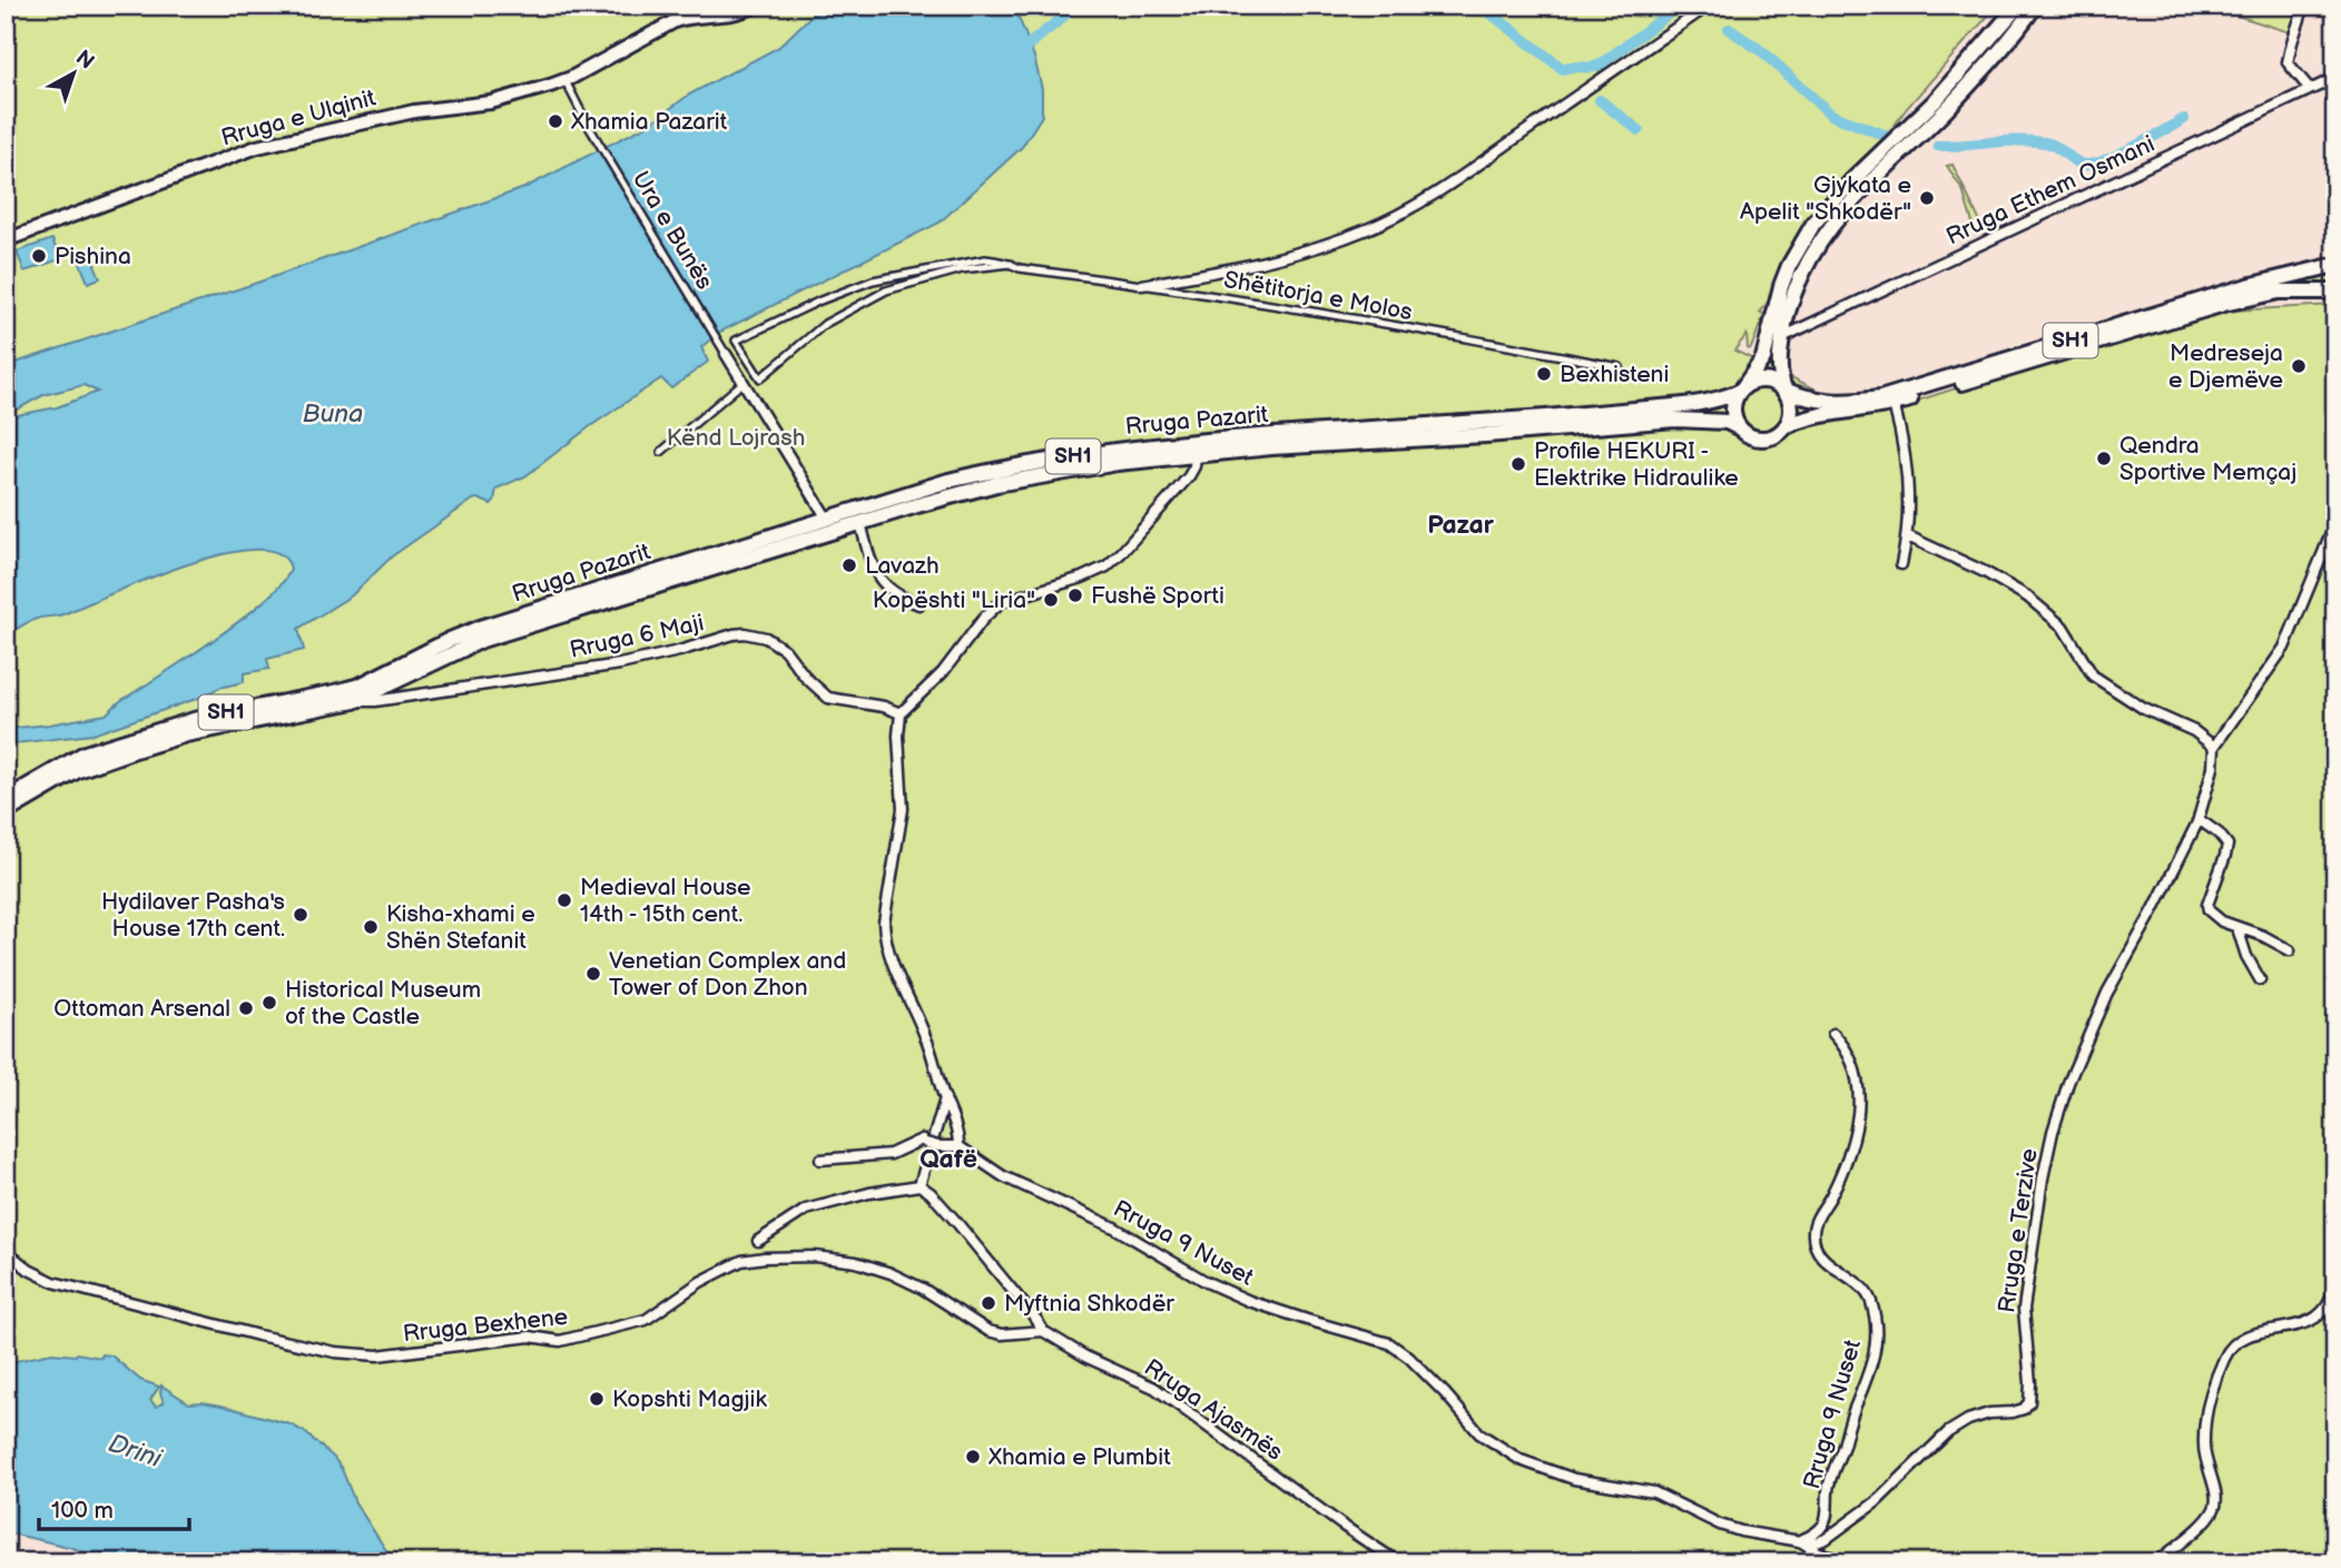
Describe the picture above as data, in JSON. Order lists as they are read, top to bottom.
{
  "streets": {
    "main road": ["Rruga e Ulqinit", "SH1", "Rruga Pazarit"],
    "street": [
      "Rruga Ethem Osmani",
      "Ura e Bunës",
      "Shëtitorja e Molos",
      "Rruga 6 Maji",
      "Rruga e Terzive",
      "Rruga 9 Nuset",
      "Rruga Bexhene",
      "Rruga Ajasmës"
    ]
  },
  "crossings": [
    ["Rruga e Ulqinit", "Ura e Bunës"],
    ["SH1", "Rruga Pazarit"],
    ["SH1", "Rruga 6 Maji"],
    ["Rruga Pazarit", "Rruga 6 Maji"],
    ["Rruga e Terzive", "Rruga 9 Nuset"],
    ["Rruga Bexhene", "Rruga Ajasmës"]
  ],
  "districts": ["Pazar", "Qafë"],
  "water": ["Buna", "Drini"],
  "parks": ["Kënd Lojrash"],
  "places": [
    "Xhamia Pazarit",
    "Gjykata e Apelit \"Shkodër\"",
    "Pishina",
    "Medreseja e Djemëve",
    "Bexhisteni",
    "Qendra Sportive Memçaj",
    "Profile HEKURI - Elektrike Hidraulike",
    "Lavazh",
    "Fushë Sporti",
    "Kopështi \"Liria\"",
    "Medieval House 14th - 15th cent.",
    "Hydilaver Pasha's House 17th cent.",
    "Kisha-xhami e Shën Stefanit",
    "Venetian Complex and Tower of Don Zhon",
    "Historical Museum of the Castle",
    "Ottoman Arsenal",
    "Myftnia Shkodër",
    "Kopshti Magjik",
    "Xhamia e Plumbit"
  ],
  "scale_bar": "100 m",
  "north": "top right"
}
